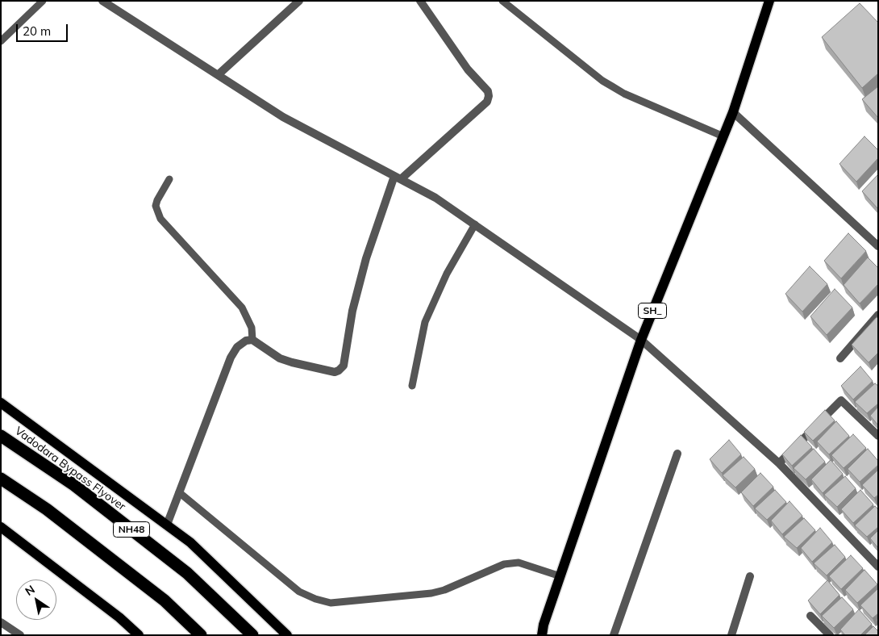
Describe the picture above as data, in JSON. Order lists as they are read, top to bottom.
{
  "streets": {
    "highway": ["Vadodara Bypass Flyover", "NH48"],
    "main road": ["SH_"]
  },
  "scale_bar": "20 m",
  "north": "top left"
}
